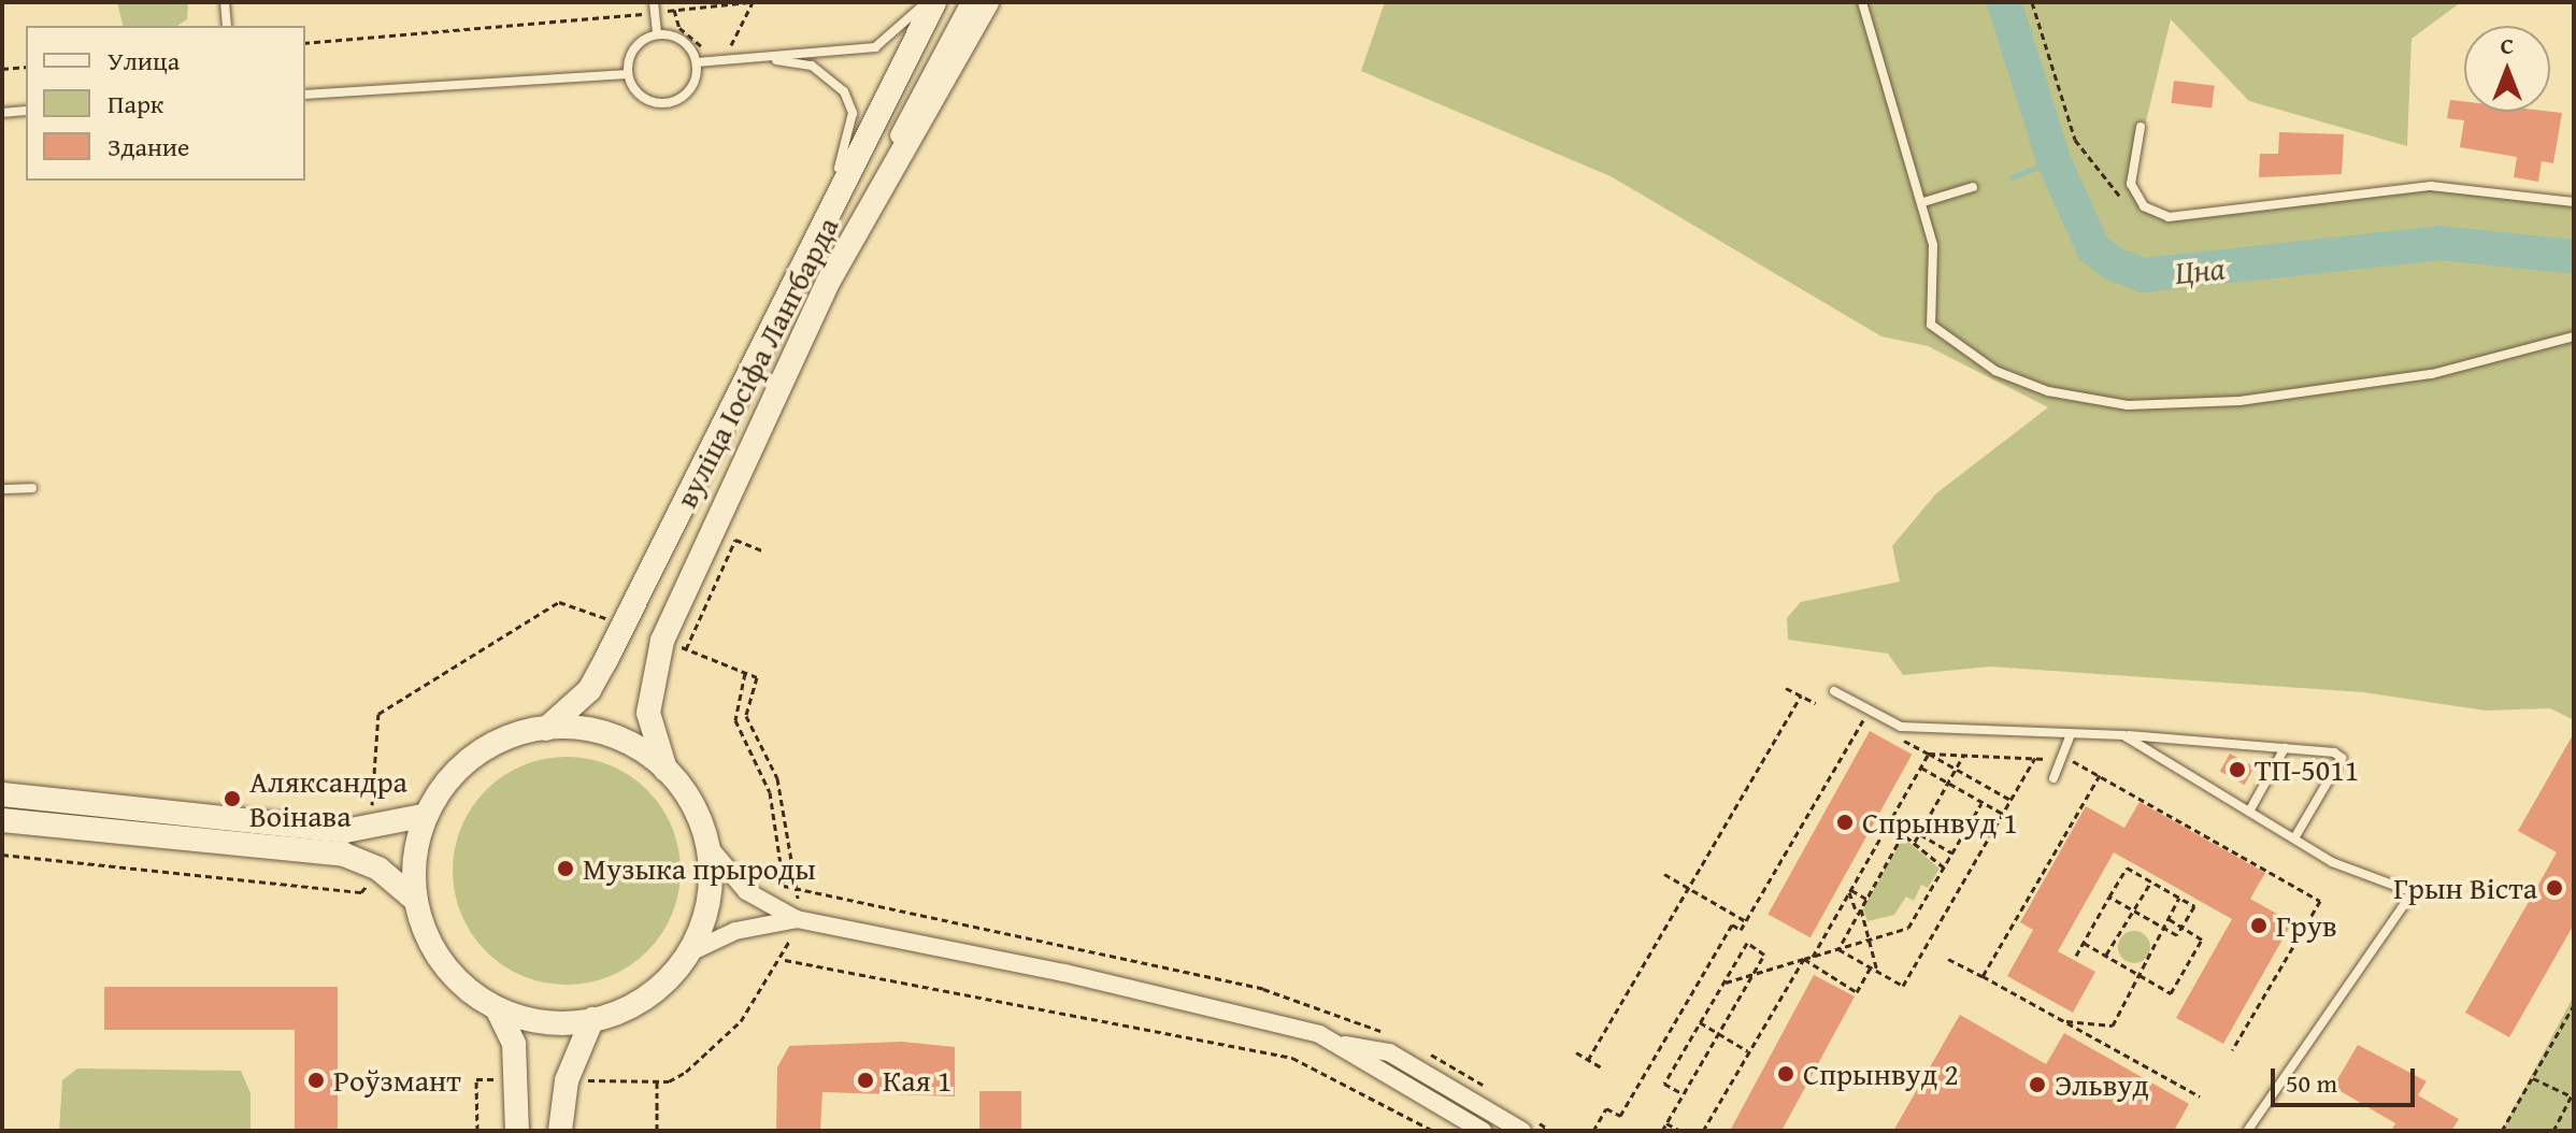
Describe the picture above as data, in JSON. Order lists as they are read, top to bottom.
{
  "streets": {
    "main road": ["вуліца Іосіфа Лангбарда"]
  },
  "water": ["Цна"],
  "places": [
    "ТП-5011",
    "Аляксандра Воінава",
    "Спрынвуд 1",
    "Музыка прыроды",
    "Грын Вiста",
    "Грув",
    "Спрынвуд 2",
    "Роўзмант",
    "Кая 1",
    "Эльвуд"
  ],
  "legend": ["Улица", "Парк", "Здание"],
  "scale_bar": "50 m",
  "north": "top"
}
